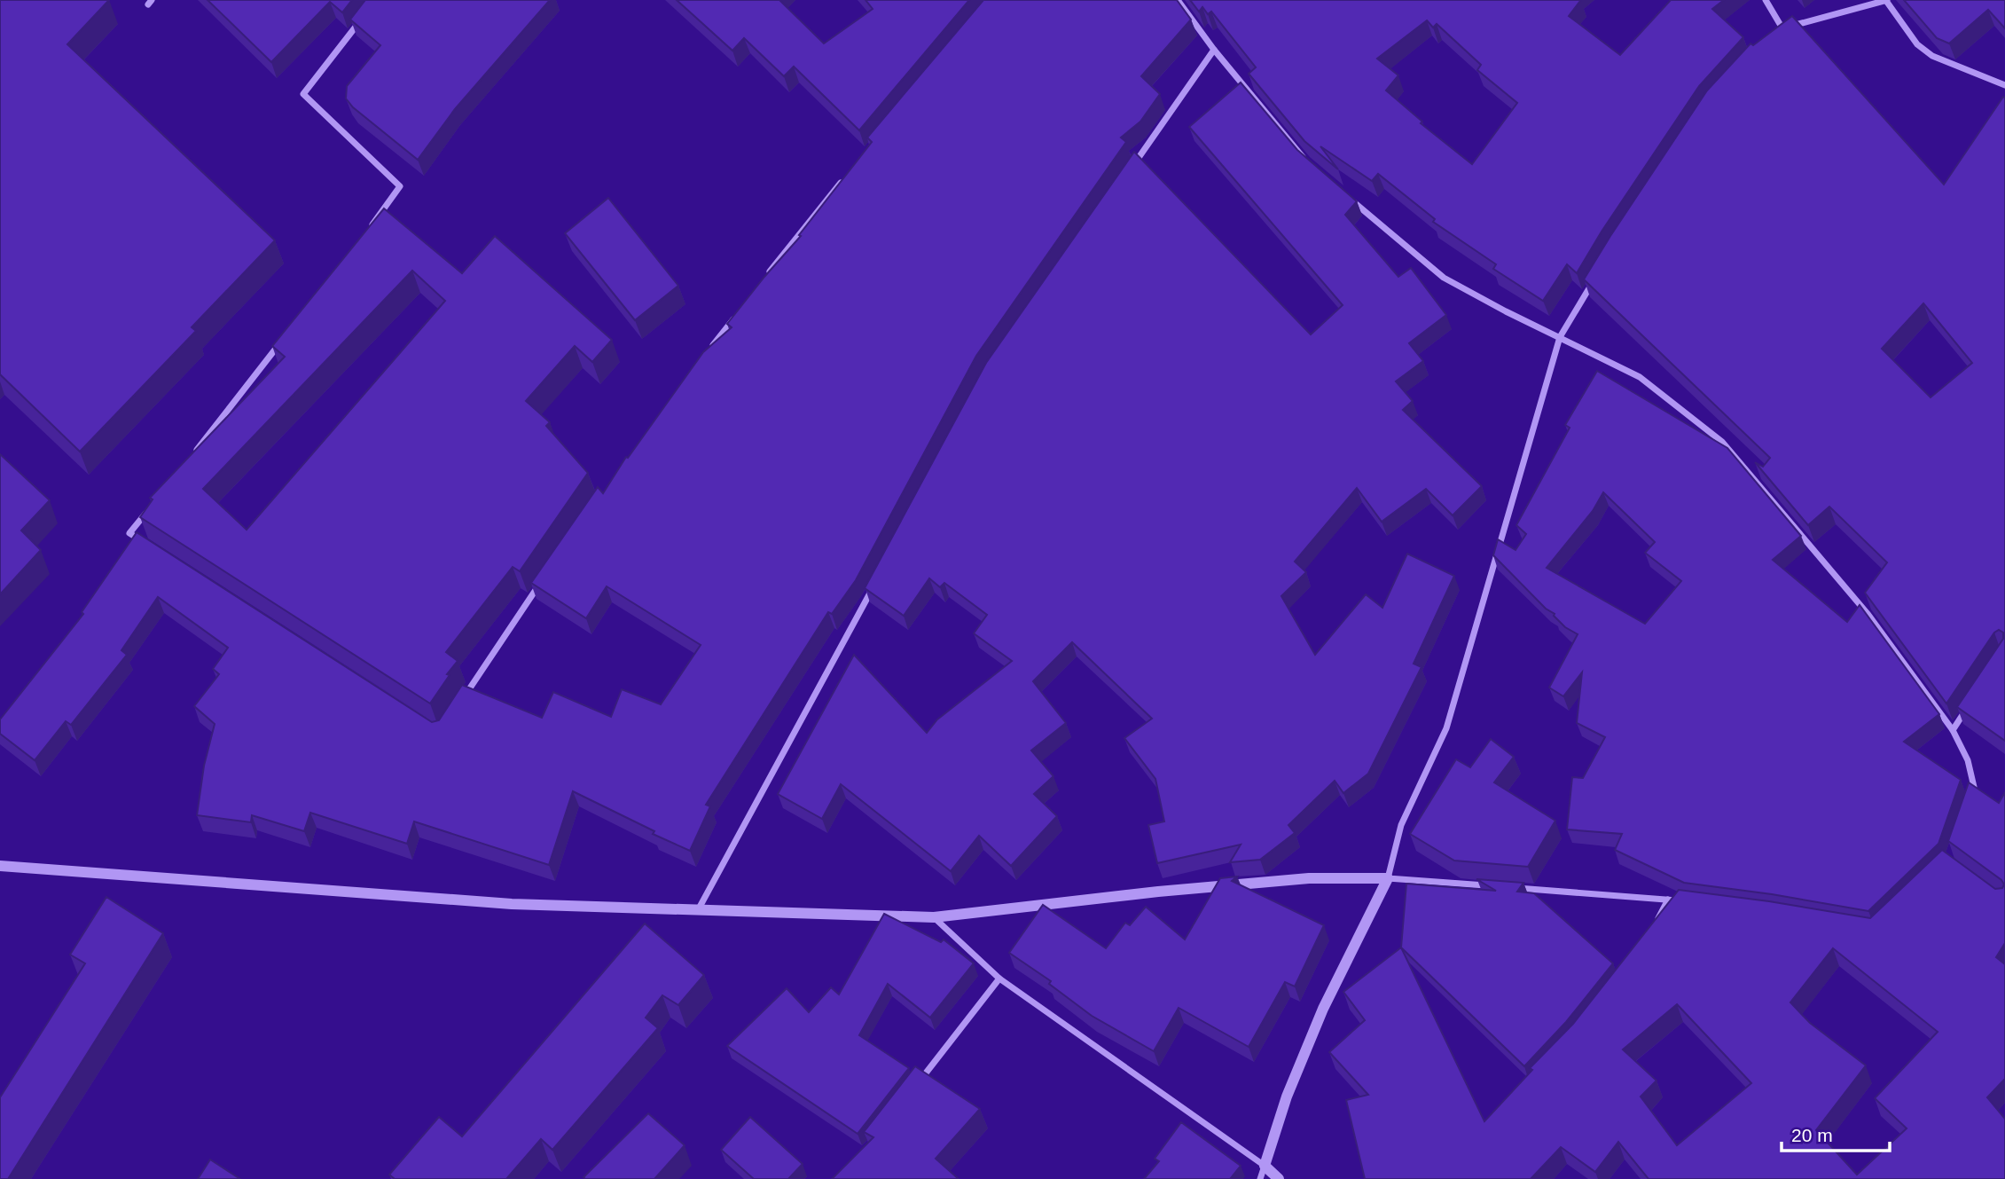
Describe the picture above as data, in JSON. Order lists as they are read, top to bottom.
{
  "scale_bar": "20 m"
}
